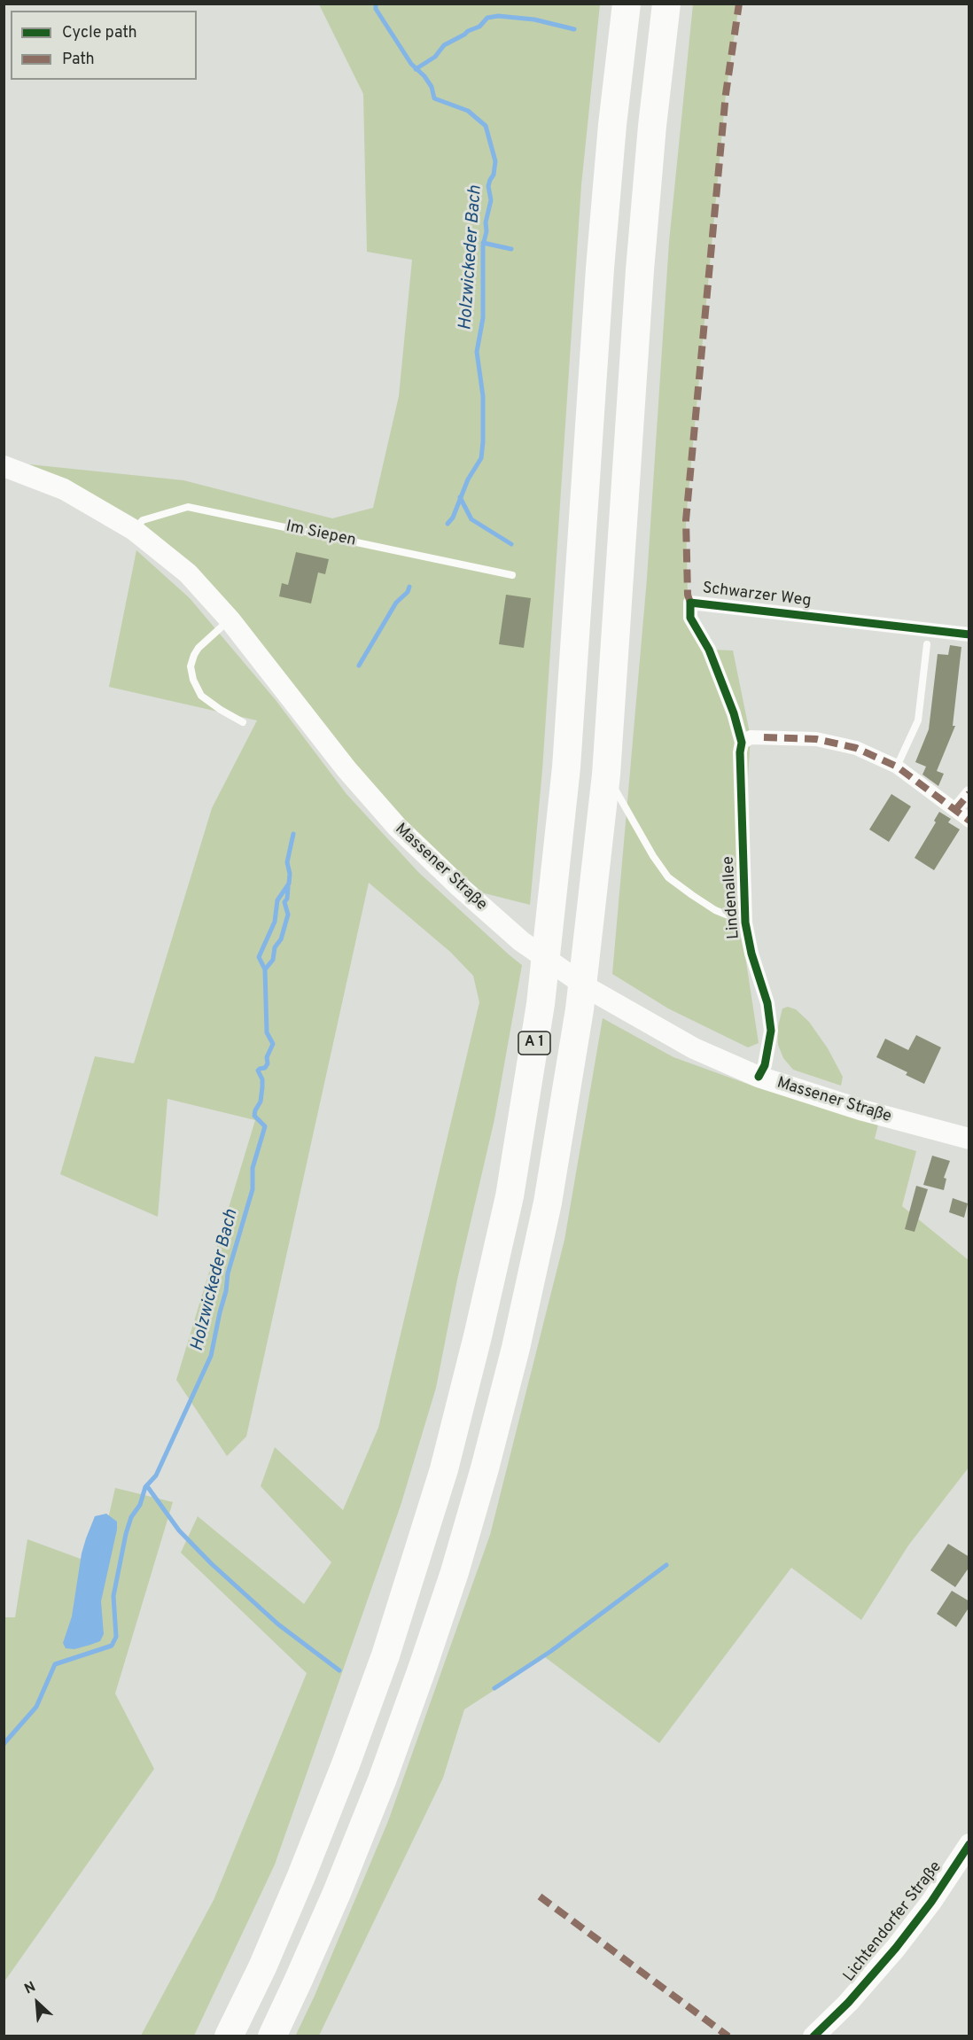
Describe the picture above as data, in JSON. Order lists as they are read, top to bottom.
{
  "streets": {
    "highway": ["A 1"],
    "main road": ["Massener Straße", "Lichtendorfer Straße"],
    "street": ["Schwarzer Weg", "Lindenallee"],
    "lane": ["Im Siepen"]
  },
  "crossings": [
    ["Im Siepen", "Massener Straße"],
    ["Schwarzer Weg", "Lindenallee"],
    ["Massener Straße", "Lindenallee"]
  ],
  "water": ["Holzwickeder Bach"],
  "legend": ["Cycle path", "Path"],
  "north": "top left"
}
